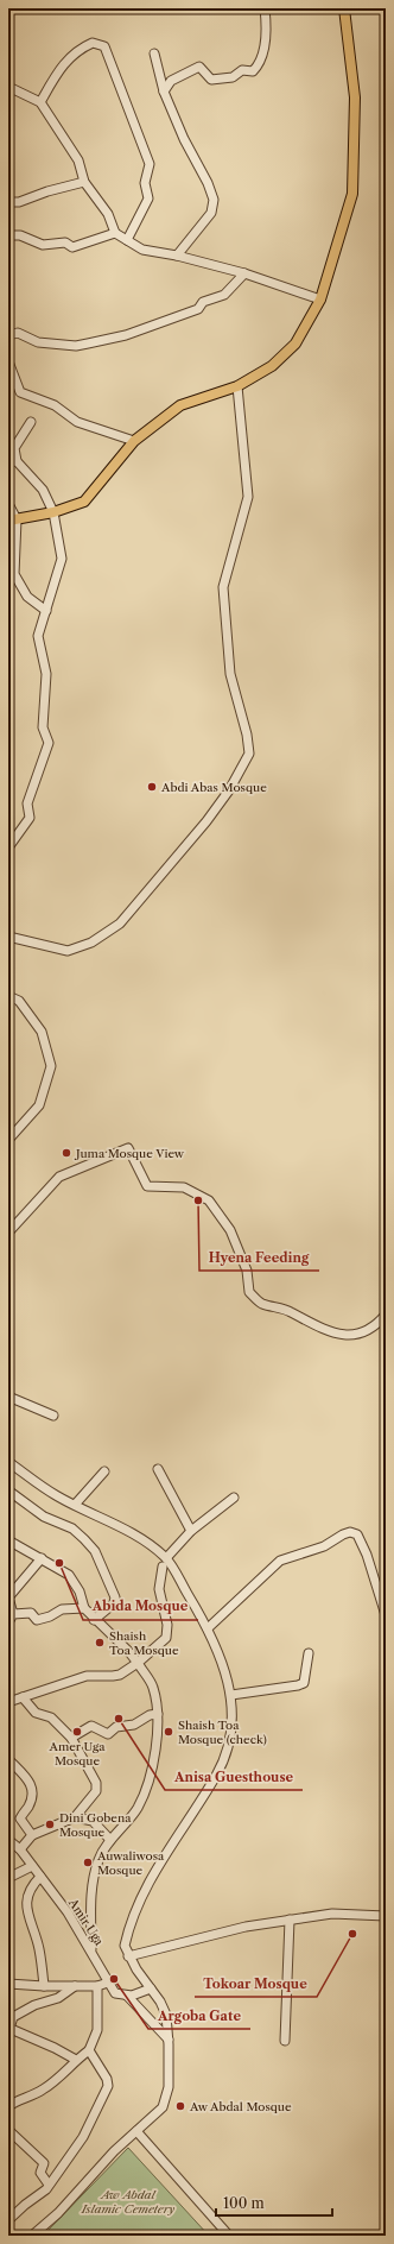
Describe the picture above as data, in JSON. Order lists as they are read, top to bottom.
{
  "streets": {
    "street": ["Amir Uga"]
  },
  "parks": ["Aw Abdal Islamic Cemetery"],
  "places": [
    "Abdi Abas Mosque",
    "Juma Mosque View",
    "Hyena Feeding",
    "Abida Mosque",
    "Shaish Toa Mosque",
    "Anisa Guesthouse",
    "Amer Uga Mosque",
    "Shaish Toa Mosque (check)",
    "Dini Gobena Mosque",
    "Auwaliwosa Mosque",
    "Tokoar Mosque",
    "Argoba Gate",
    "Aw Abdal Mosque"
  ],
  "scale_bar": "100 m"
}
